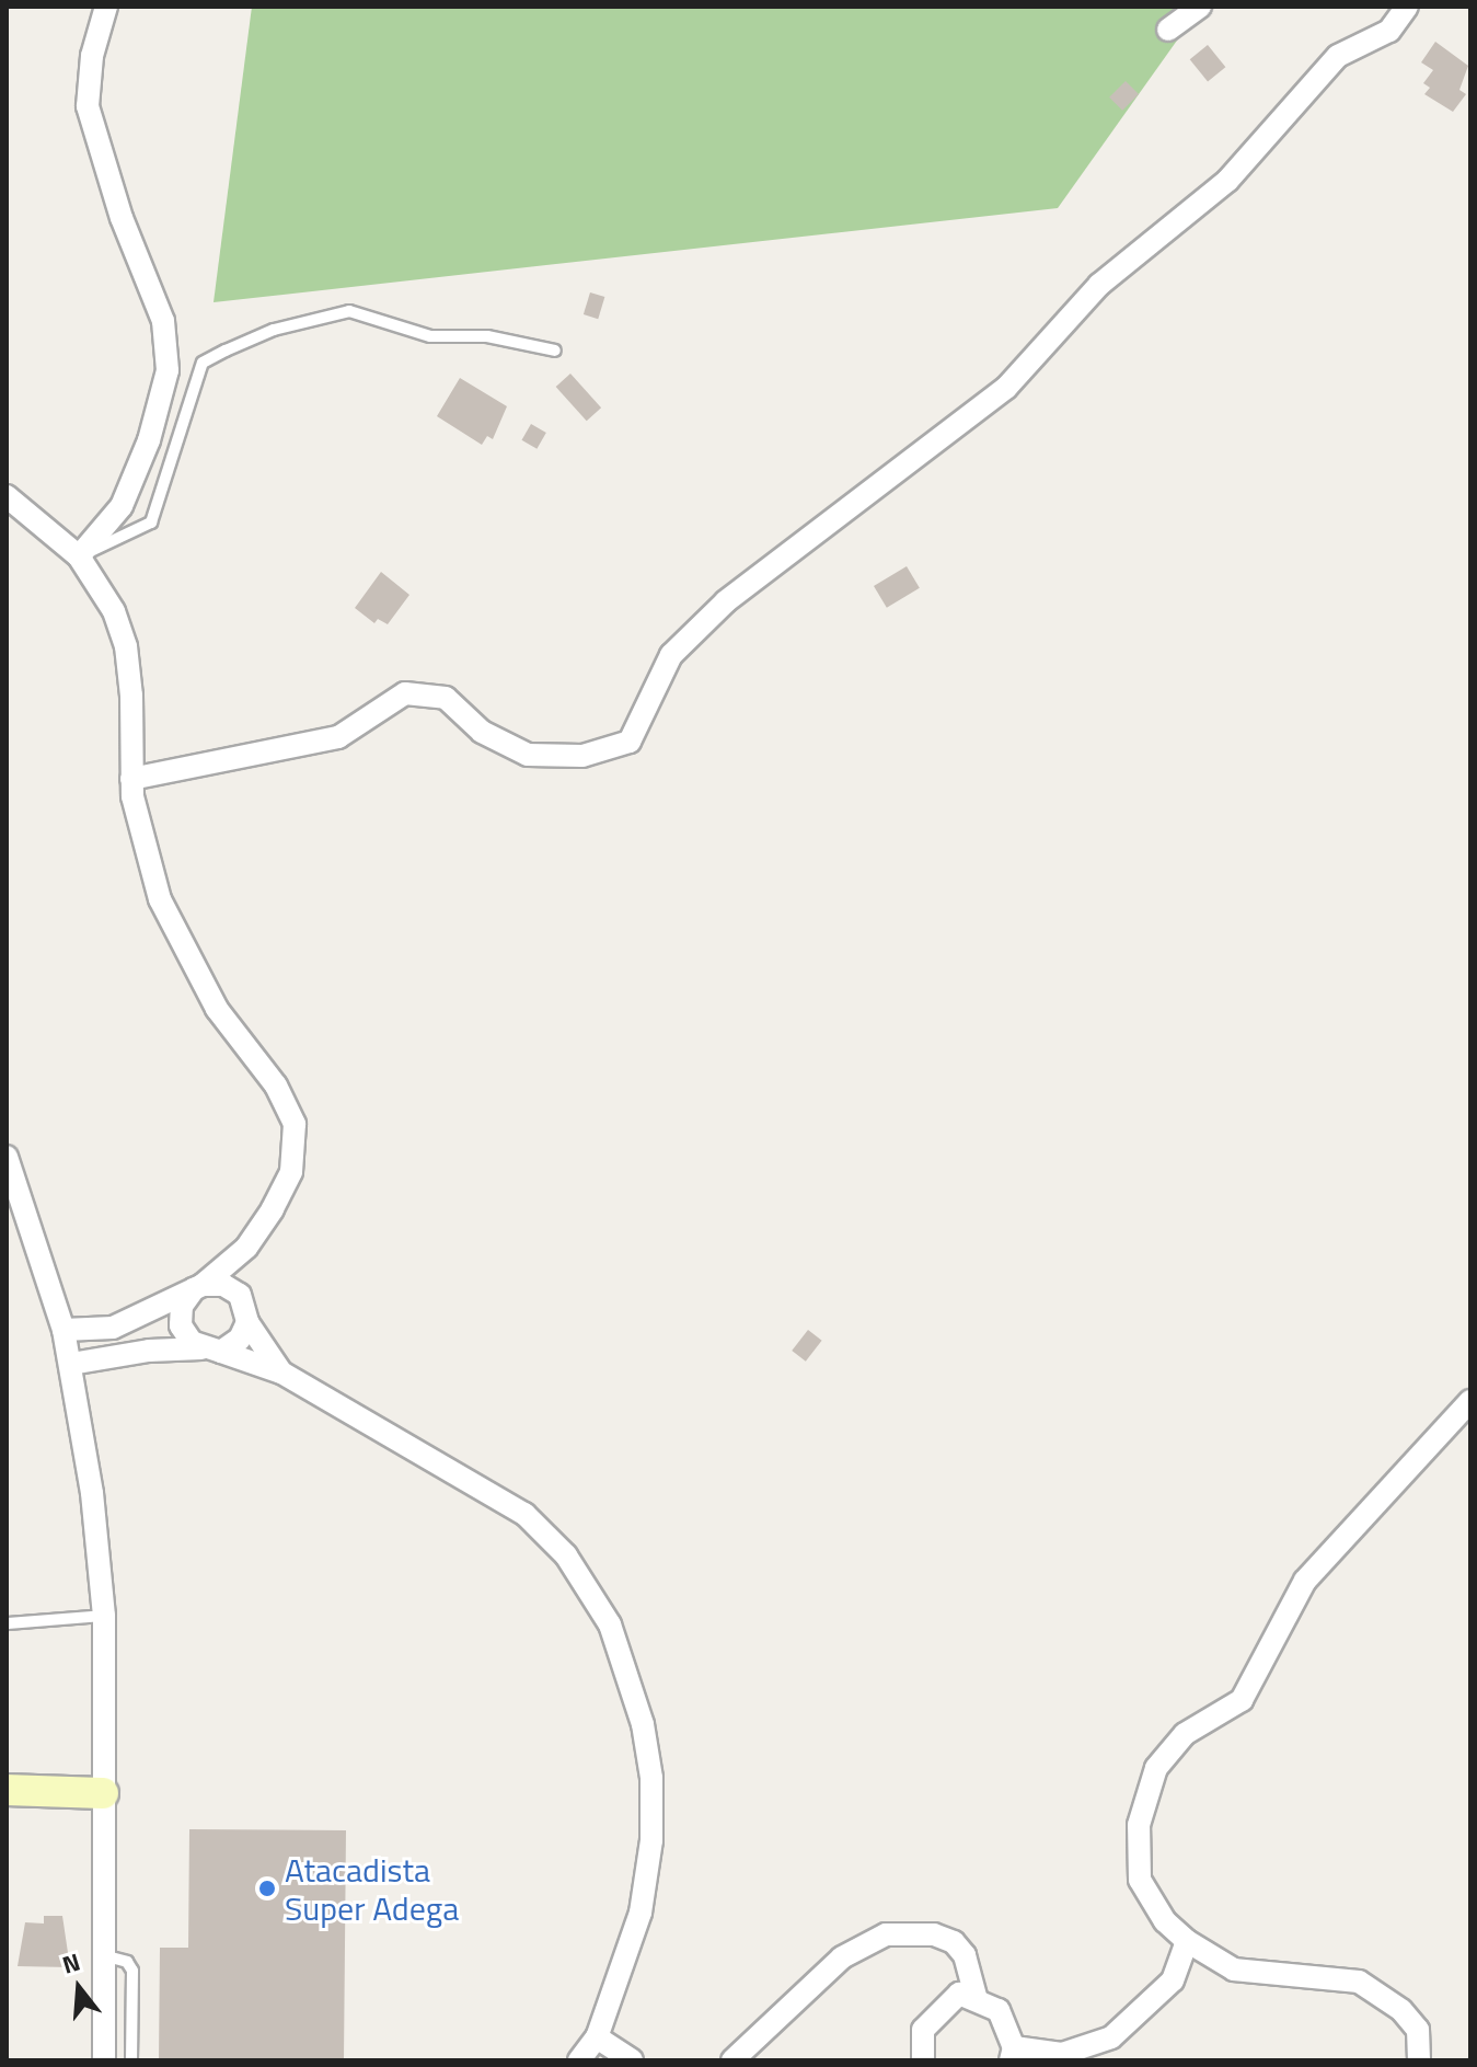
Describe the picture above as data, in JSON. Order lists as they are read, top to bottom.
{
  "places": ["Atacadista Super Adega"],
  "north": "top"
}
